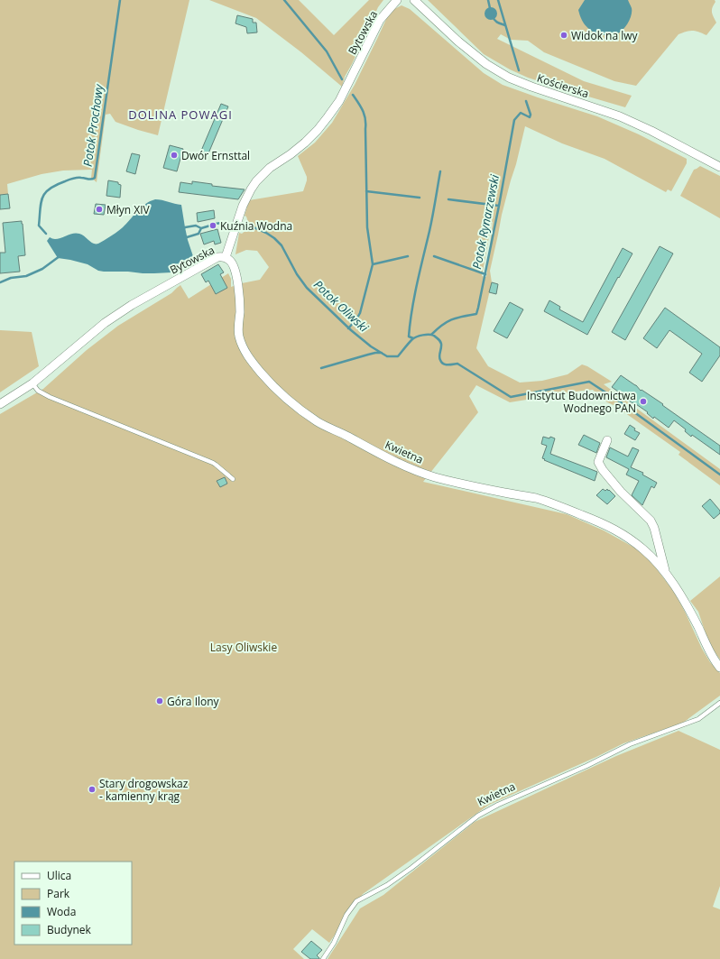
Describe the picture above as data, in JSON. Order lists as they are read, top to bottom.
{
  "streets": {
    "street": ["Bytowska", "Kościerska", "Kwietna"]
  },
  "crossings": [
    ["Bytowska", "Kwietna"]
  ],
  "districts": ["DOLINA POWAGI"],
  "water": ["Potok Prochowy", "Potok Rynarzewski", "Potok Oliwski"],
  "parks": ["Lasy Oliwskie"],
  "places": [
    "Widok na lwy",
    "Dwór Ernsttal",
    "Młyn XIV",
    "Kuźnia Wodna",
    "Instytut Budownictwa Wodnego PAN",
    "Góra Ilony",
    "Stary drogowskaz - kamienny krąg"
  ],
  "legend": [
    "Ulica",
    "Park",
    "Woda",
    "Budynek"
  ]
}
